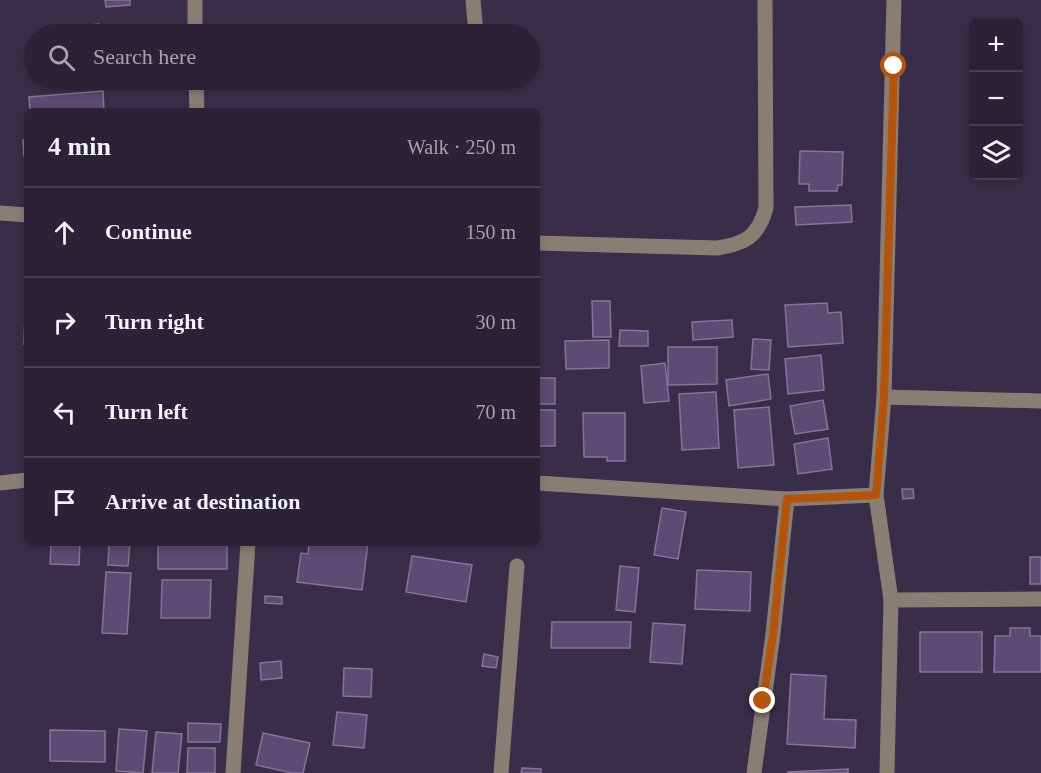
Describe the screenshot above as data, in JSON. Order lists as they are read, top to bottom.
{
  "page": {
    "map_buttons": ["+", "−"],
    "search": "Search here",
    "heading": ["4 min", "Walk · 250 m"],
    "list": [
      ["Continue", "150 m"],
      ["Turn right", "30 m"],
      ["Turn left", "70 m"],
      "Arrive at destination"
    ]
  }
}
